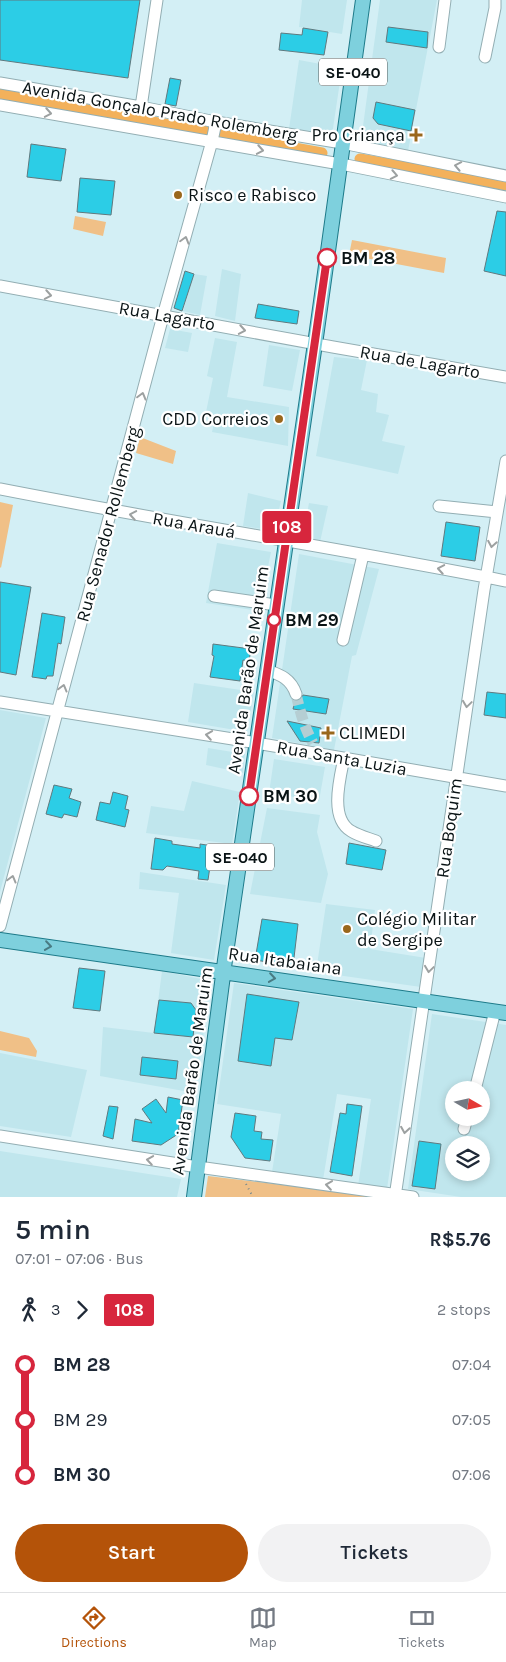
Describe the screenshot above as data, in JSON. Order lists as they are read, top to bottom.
{
  "streets": {
    "main road": ["SE-040", "Avenida Barão de Maruim", "Rua Itabaiana"],
    "street": [
      "Avenida Gonçalo Prado Rolemberg",
      "Rua Lagarto",
      "Rua de Lagarto",
      "Rua Senador Rollemberg",
      "Rua Arauá",
      "Rua Santa Luzia",
      "Rua Boquim"
    ]
  },
  "crossings": [
    ["Avenida Gonçalo Prado Rolemberg", "Rua Senador Rollemberg"],
    ["Avenida Gonçalo Prado Rolemberg", "Avenida Barão de Maruim"],
    ["Rua Lagarto", "Rua de Lagarto"],
    ["Rua Lagarto", "Rua Senador Rollemberg"],
    ["Rua Lagarto", "Avenida Barão de Maruim"],
    ["Rua Senador Rollemberg", "Rua Arauá"],
    ["Rua Senador Rollemberg", "Rua Santa Luzia"],
    ["Rua Arauá", "Avenida Barão de Maruim"],
    ["Rua Arauá", "Rua Boquim"],
    ["Avenida Barão de Maruim", "Rua Santa Luzia"],
    ["Avenida Barão de Maruim", "Rua Itabaiana"],
    ["Rua Santa Luzia", "Rua Boquim"],
    ["Rua Boquim", "Rua Itabaiana"]
  ],
  "one_way": [
    "Rua Lagarto",
    "Rua Senador Rollemberg",
    "Rua Santa Luzia",
    "Rua Boquim",
    "Rua Itabaiana"
  ],
  "places": {
    "health": ["Pro Criança", "CLIMEDI"],
    "other": [
      "Risco e Rabisco",
      "BM 28",
      "CDD Correios",
      "BM 29",
      "BM 30",
      "Colégio Militar de Sergipe"
    ]
  },
  "lines": ["bus line 108"],
  "north": "right",
  "page": {
    "on_map": "108",
    "heading": ["5 min", "07:01 – 07:06 · Bus", "R$5.76"],
    "legs": ["3", "108", "2 stops"],
    "list": [
      {
        "name": "BM 28",
        "value": "07:04"
      },
      {
        "name": "BM 29",
        "value": "07:05"
      },
      {
        "name": "BM 30",
        "value": "07:06"
      }
    ],
    "buttons": ["Start", "Tickets"],
    "tabs": ["Directions", "Map", "Tickets"]
  }
}
